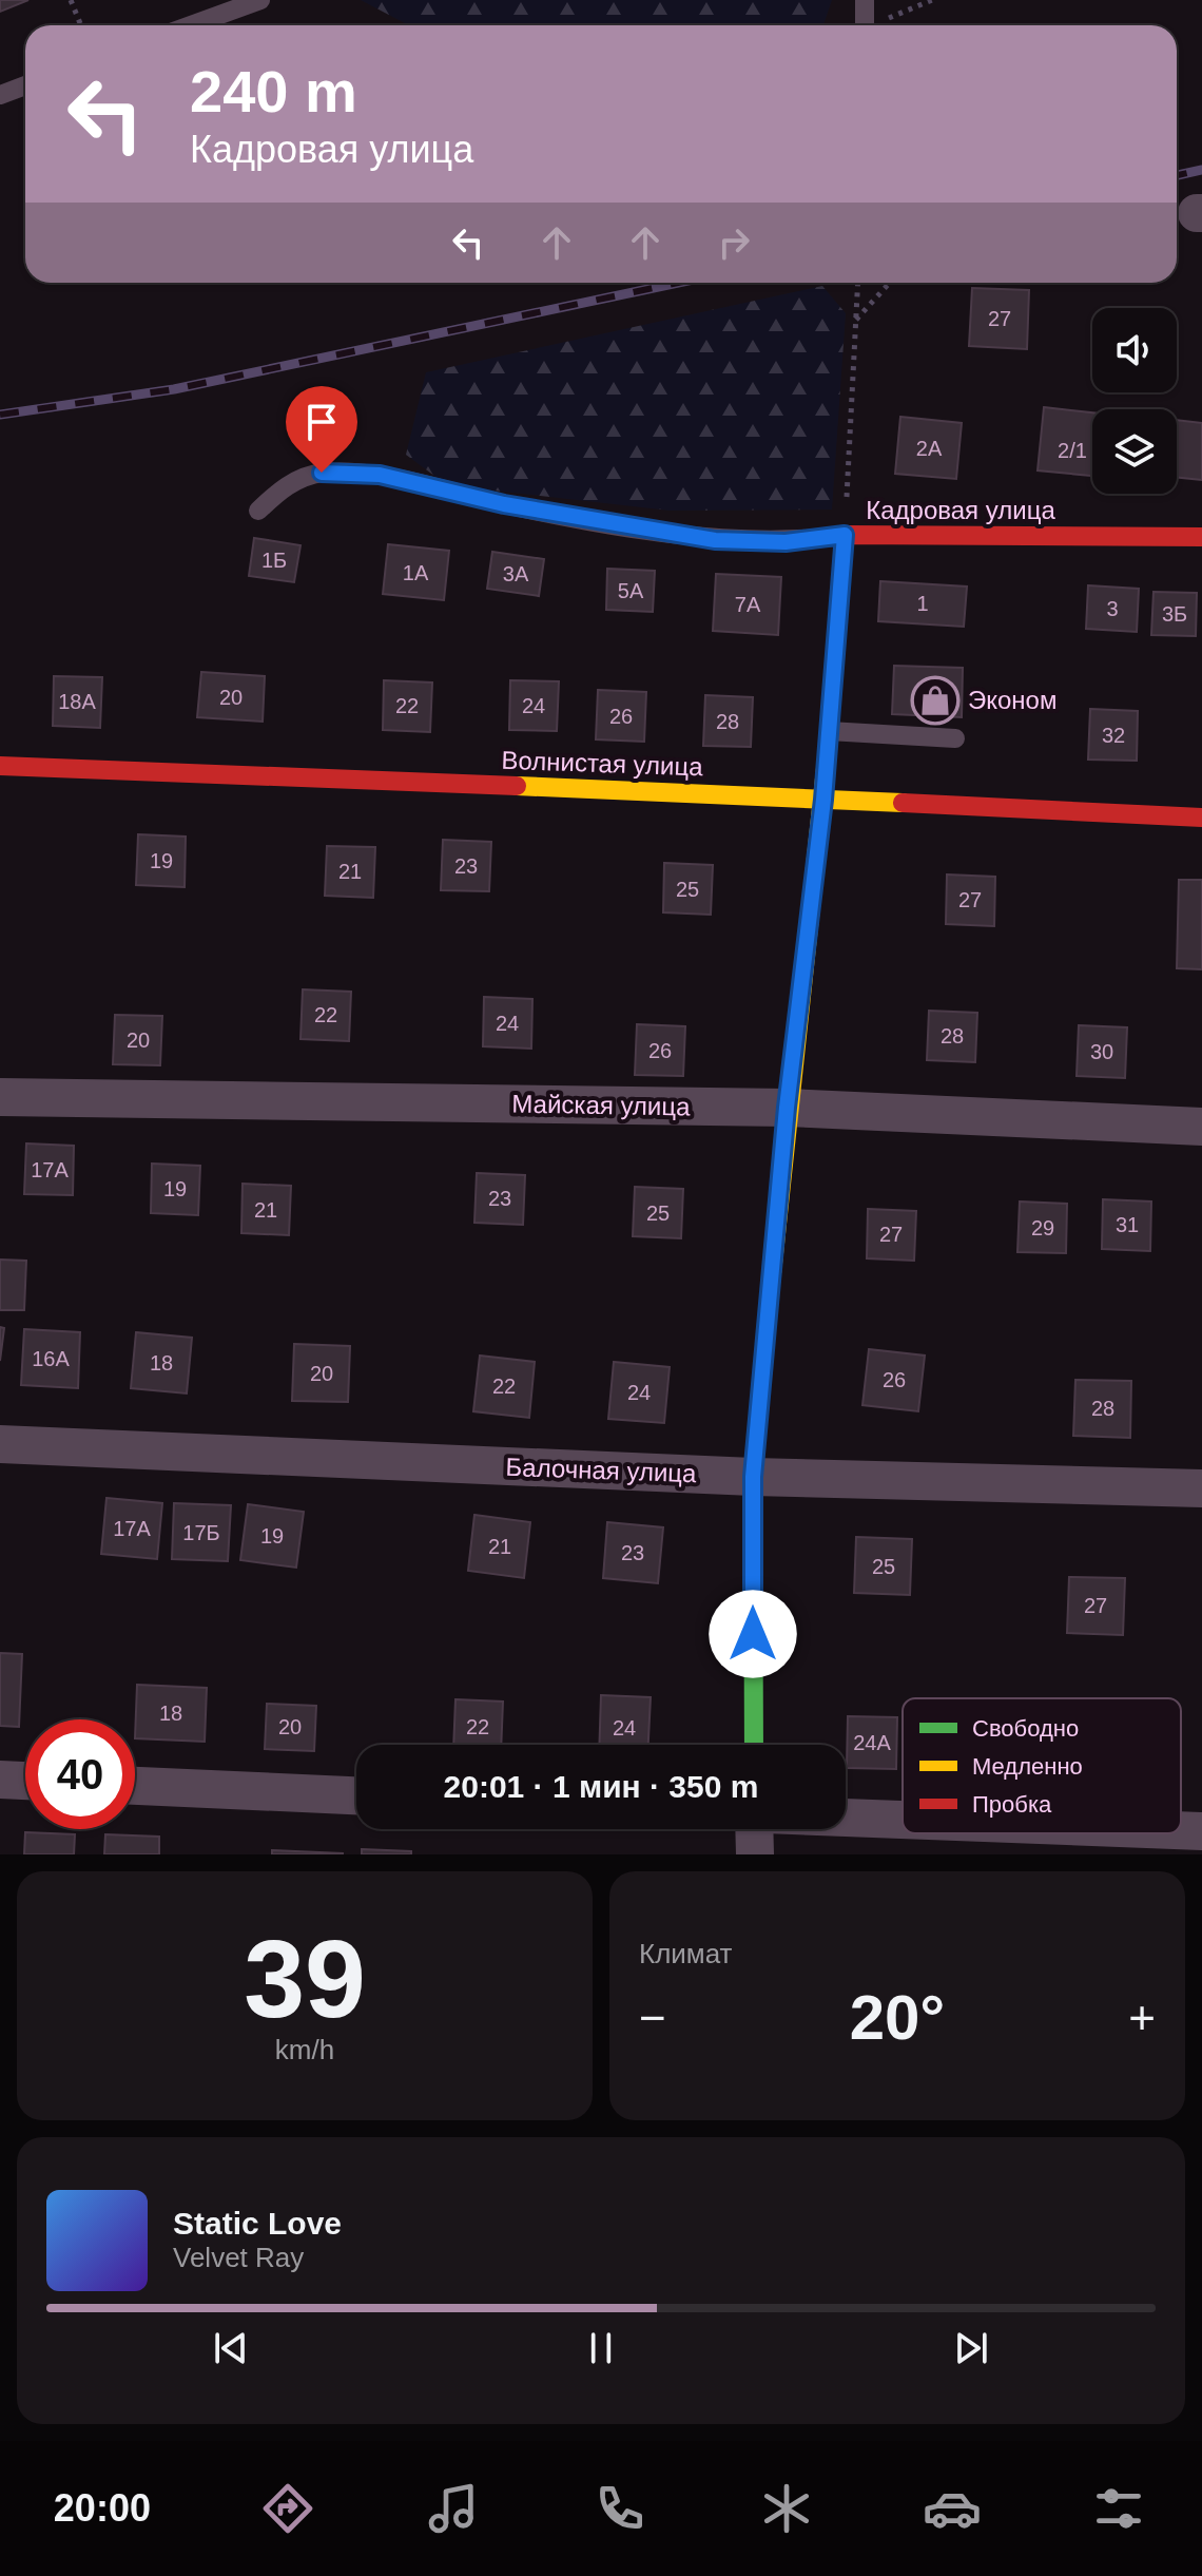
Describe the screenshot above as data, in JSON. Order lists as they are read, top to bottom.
{
  "streets": {
    "street": [
      "Кадровая улица",
      "Волнистая улица",
      "Майская улица",
      "Балочная улица"
    ]
  },
  "places": {
    "shop": ["Эконом"]
  },
  "house_numbers": [
    "27",
    "2А",
    "2/1",
    "1Б",
    "1А",
    "3А",
    "5А",
    "1",
    "7А",
    "3",
    "3Б",
    "20",
    "18А",
    "22",
    "24",
    "26",
    "28",
    "32",
    "19",
    "23",
    "21",
    "25",
    "27",
    "22",
    "24",
    "28",
    "20",
    "26",
    "30",
    "17А",
    "19",
    "23",
    "21",
    "25",
    "31",
    "29",
    "27",
    "16А",
    "18",
    "20",
    "26",
    "22",
    "24",
    "28",
    "17А",
    "17Б",
    "19",
    "21",
    "23",
    "25",
    "27",
    "18",
    "20",
    "22",
    "24",
    "24А"
  ],
  "legend": ["Свободно", "Медленно", "Пробка"],
  "page": {
    "turn": ["240 m", "Кадровая улица"],
    "limit": "40",
    "trip": "20:01 · 1 мин · 350 m",
    "tile": [
      ["39", "km/h"],
      "Климат"
    ],
    "heat": ["−", "20°", "+"],
    "song": ["Static Love", "Velvet Ray"],
    "tabs": "20:00"
  }
}
